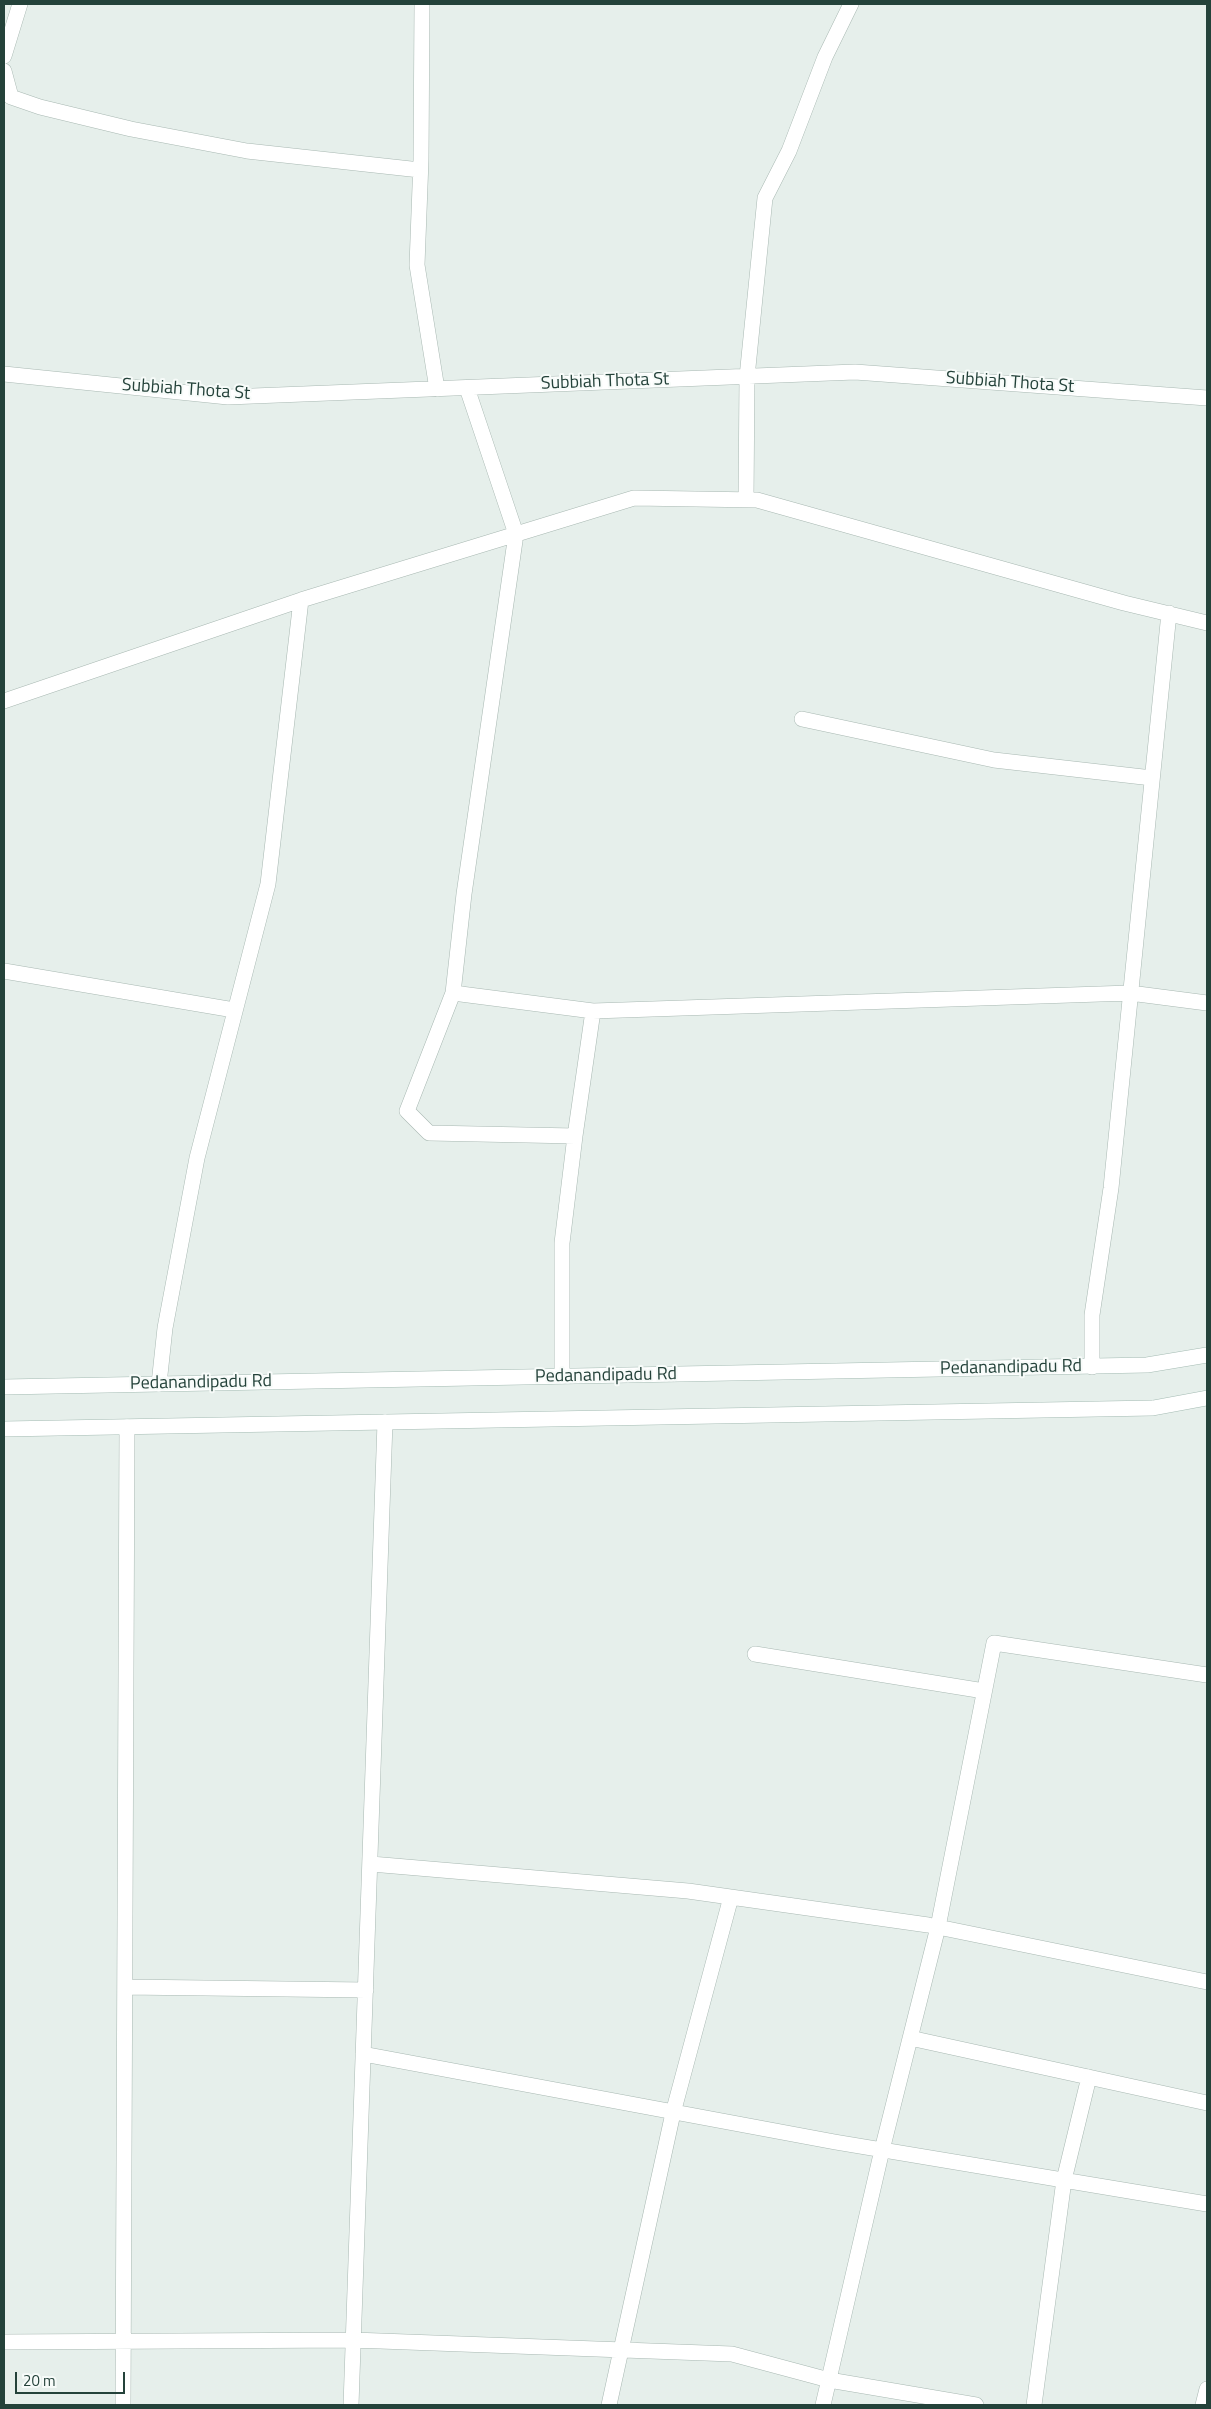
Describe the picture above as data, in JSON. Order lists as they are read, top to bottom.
{
  "streets": {
    "street": ["Subbiah Thota St", "Pedanandipadu Rd"]
  },
  "scale_bar": "20 m"
}
